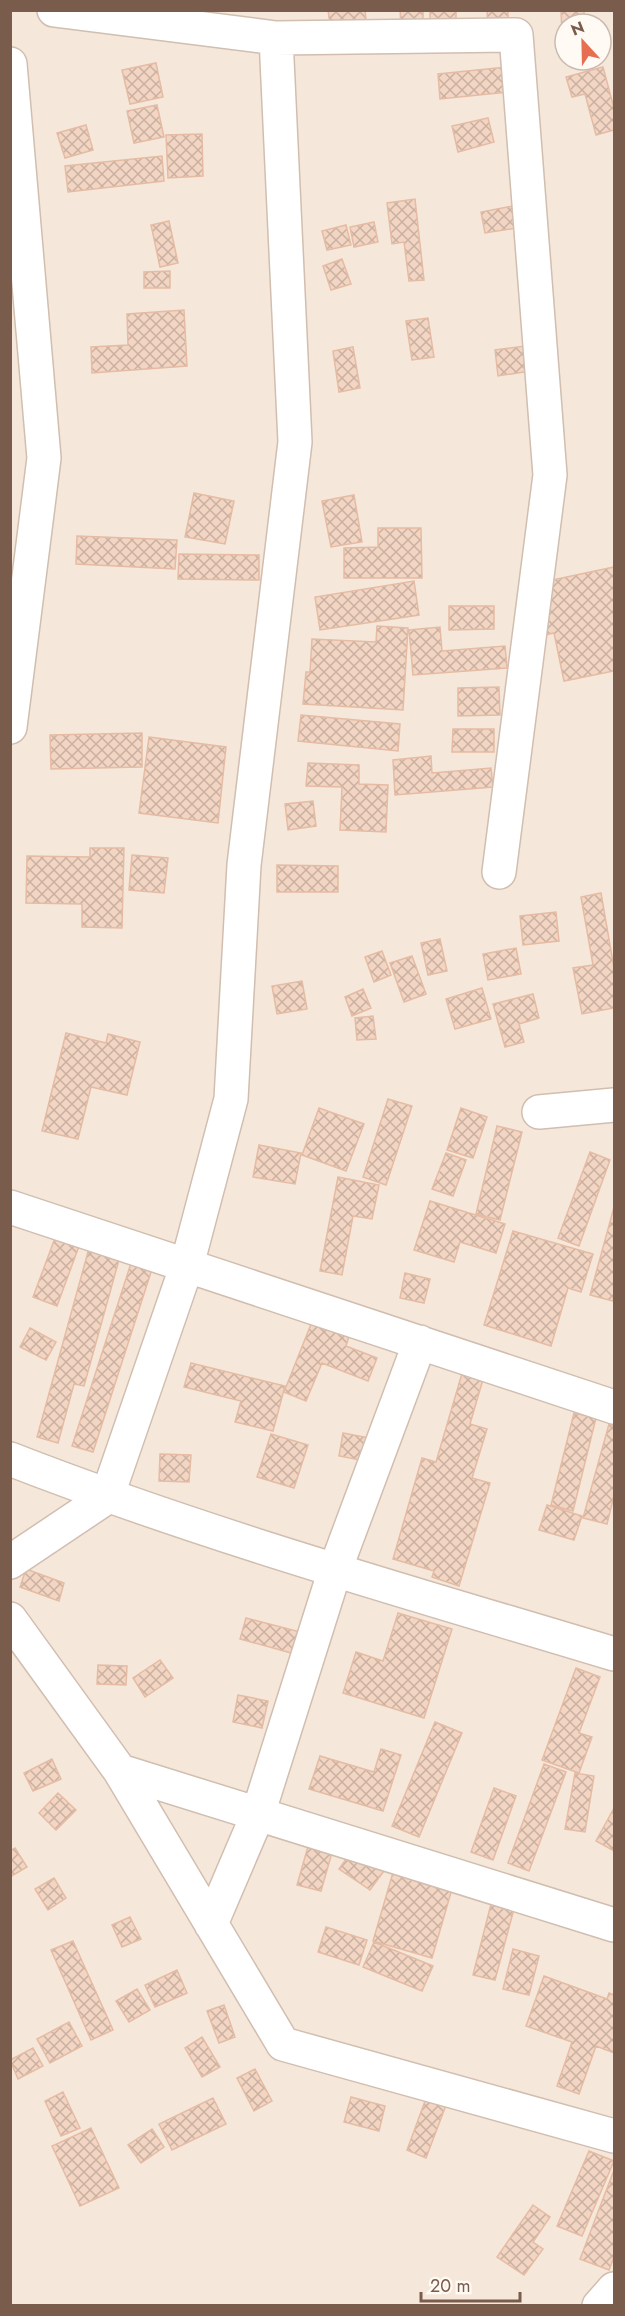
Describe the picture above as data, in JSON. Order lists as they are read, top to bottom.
{
  "scale_bar": "20 m",
  "north": "top"
}
